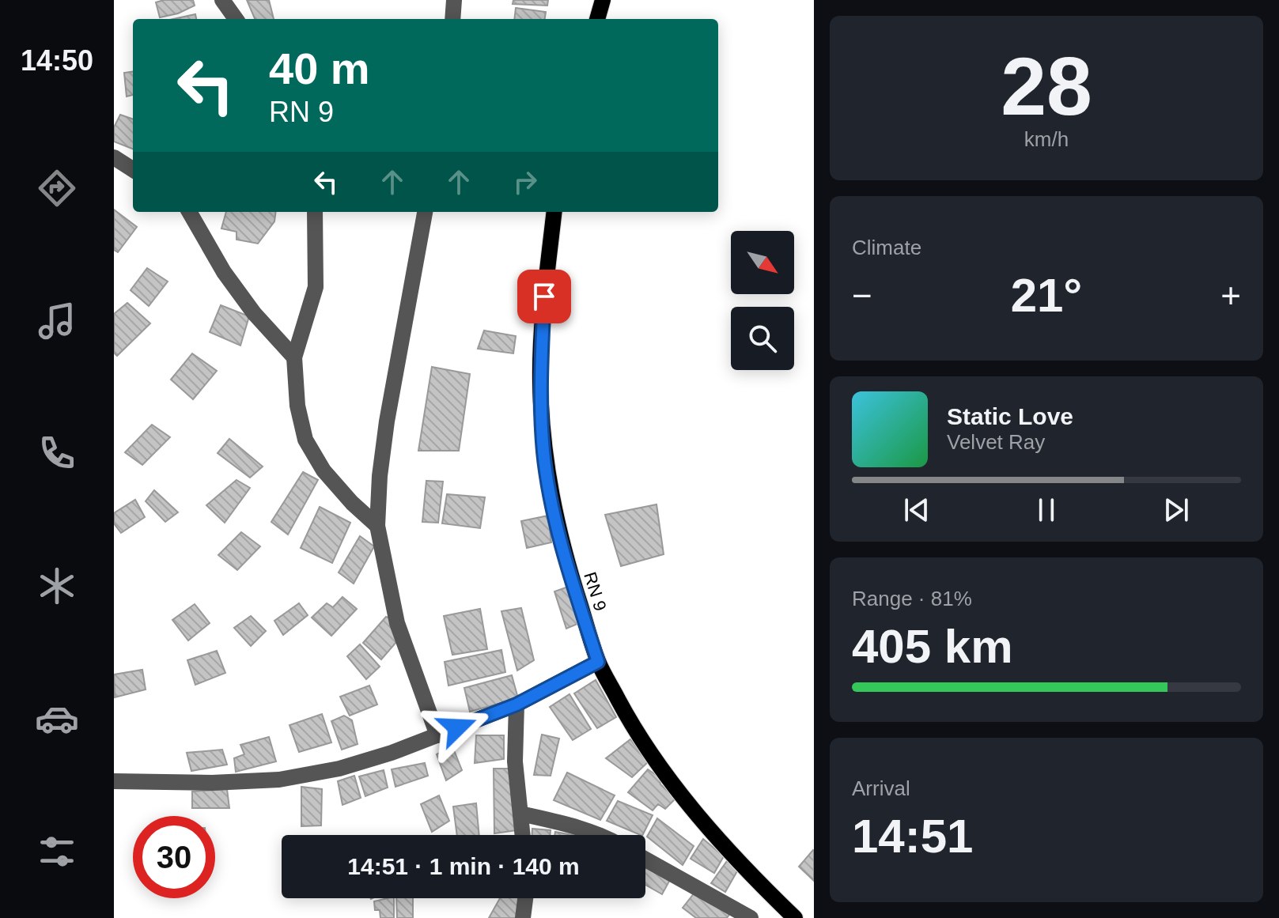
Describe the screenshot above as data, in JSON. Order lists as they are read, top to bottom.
{
  "streets": {
    "main road": ["RN 9"]
  },
  "north": "bottom right",
  "page": {
    "tabs": "14:50",
    "tile": [
      ["28", "km/h"],
      "Climate",
      ["Range · 81%", "405 km"],
      ["Arrival", "14:51"]
    ],
    "turn": ["40 m", "RN 9"],
    "heat": ["−", "21°", "+"],
    "song": ["Static Love", "Velvet Ray"],
    "limit": "30",
    "trip": "14:51 · 1 min · 140 m"
  }
}
